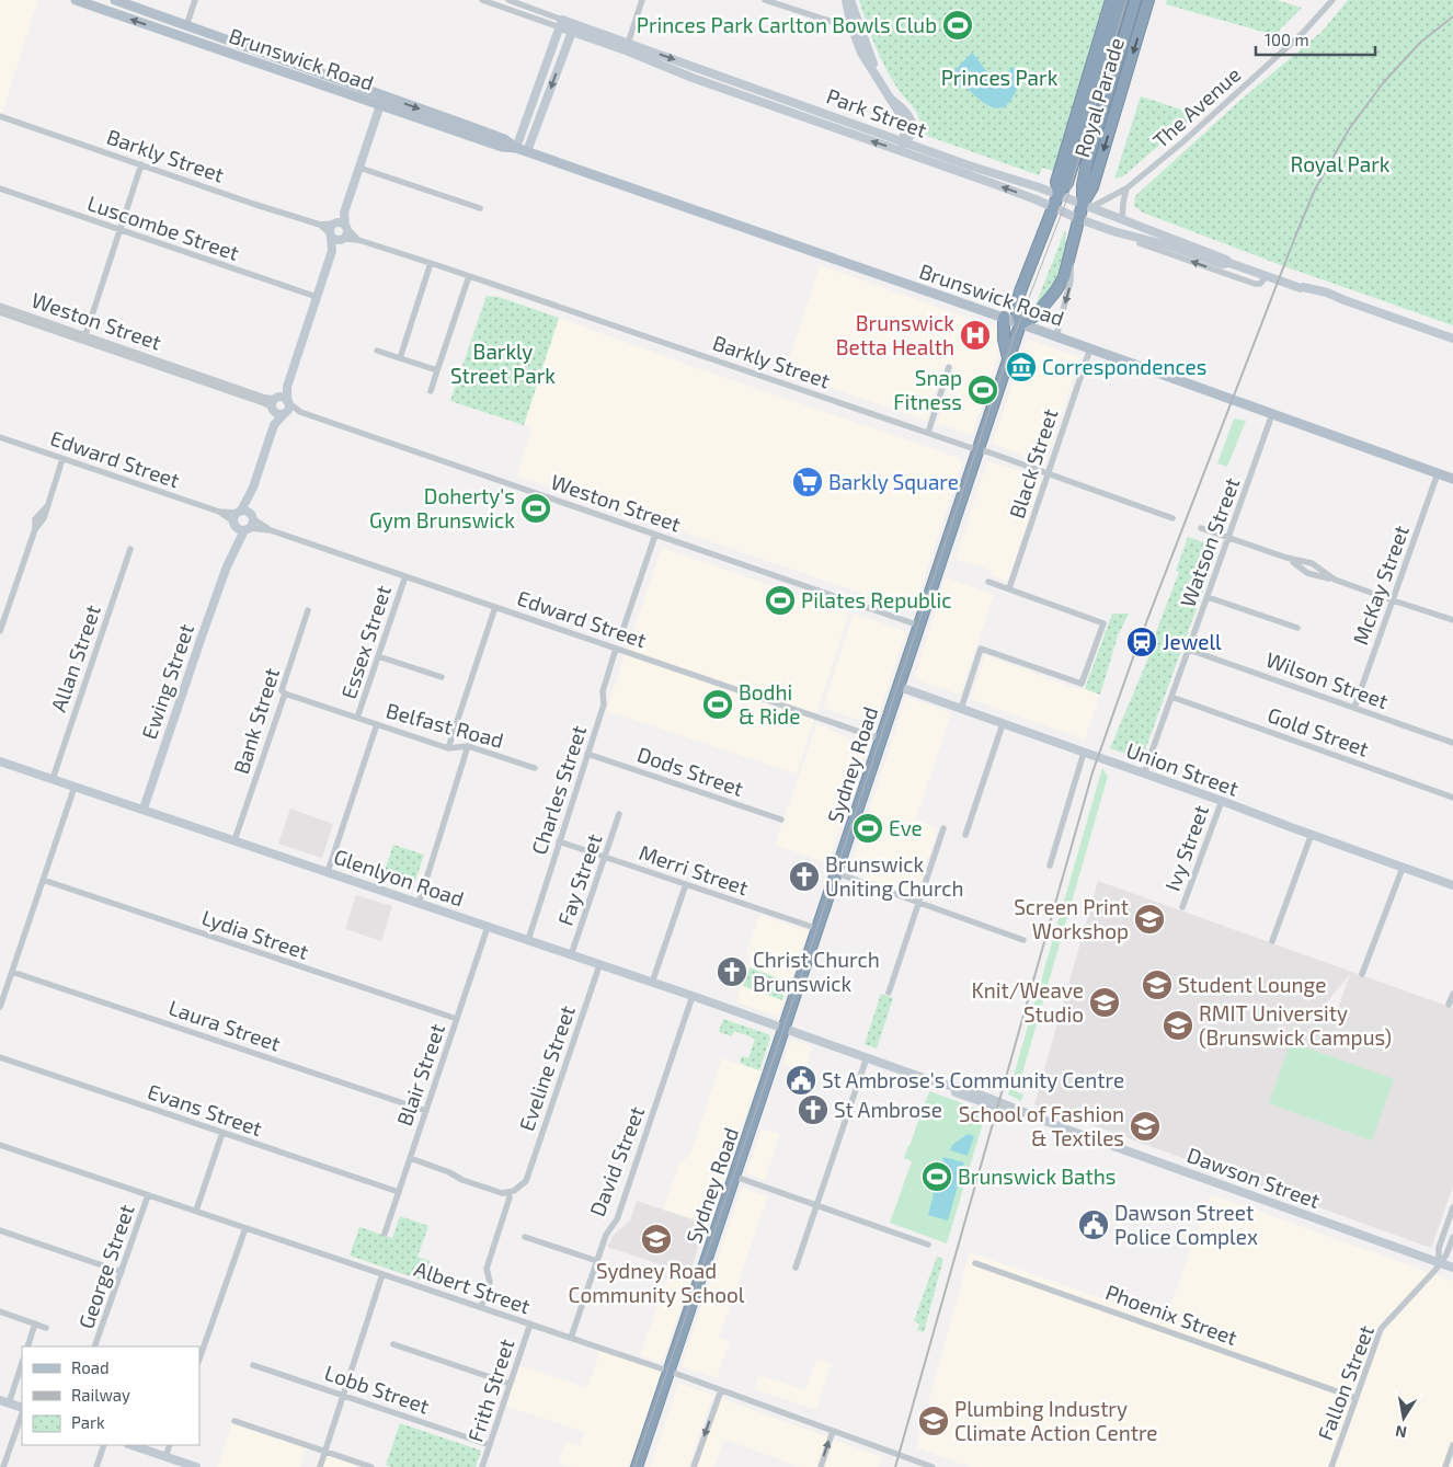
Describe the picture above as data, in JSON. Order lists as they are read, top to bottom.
{
  "streets": {
    "highway": ["Royal Parade", "Sydney Road"],
    "main road": ["Brunswick Road"],
    "street": [
      "The Avenue",
      "Park Street",
      "Barkly Street",
      "Luscombe Street",
      "Weston Street",
      "Edward Street",
      "Black Street",
      "Watson Street",
      "McKay Street",
      "Essex Street",
      "Allan Street",
      "Wilson Street",
      "Ewing Street",
      "Bank Street",
      "Belfast Road",
      "Gold Street",
      "Union Street",
      "Dods Street",
      "Charles Street",
      "Ivy Street",
      "Merri Street",
      "Glenlyon Road",
      "Fay Street",
      "Lydia Street",
      "Laura Street",
      "Eveline Street",
      "Blair Street",
      "Evans Street",
      "David Street",
      "Dawson Street",
      "George Street",
      "Albert Street",
      "Phoenix Street",
      "Fallon Street",
      "Lobb Street",
      "Frith Street"
    ]
  },
  "crossings": [
    ["Brunswick Road", "Royal Parade"],
    ["Brunswick Road", "Black Street"],
    ["Brunswick Road", "Watson Street"],
    ["Brunswick Road", "McKay Street"],
    ["Brunswick Road", "Sydney Road"],
    ["Royal Parade", "The Avenue"],
    ["Royal Parade", "Park Street"],
    ["Royal Parade", "Sydney Road"],
    ["The Avenue", "Park Street"],
    ["Barkly Street", "Black Street"],
    ["Barkly Street", "Sydney Road"],
    ["Weston Street", "Ewing Street"],
    ["Weston Street", "Sydney Road"],
    ["Edward Street", "Essex Street"],
    ["Edward Street", "Ewing Street"],
    ["Edward Street", "Sydney Road"],
    ["Edward Street", "Charles Street"],
    ["Watson Street", "Wilson Street"],
    ["Watson Street", "Gold Street"],
    ["Watson Street", "Union Street"],
    ["McKay Street", "Wilson Street"],
    ["Essex Street", "Belfast Road"],
    ["Allan Street", "Glenlyon Road"],
    ["Ewing Street", "Glenlyon Road"],
    ["Bank Street", "Belfast Road"],
    ["Bank Street", "Glenlyon Road"],
    ["Sydney Road", "Union Street"],
    ["Sydney Road", "Merri Street"],
    ["Sydney Road", "Glenlyon Road"],
    ["Sydney Road", "Dawson Street"],
    ["Sydney Road", "Albert Street"],
    ["Union Street", "Ivy Street"],
    ["Dods Street", "Charles Street"],
    ["Charles Street", "Merri Street"],
    ["Charles Street", "Glenlyon Road"],
    ["Merri Street", "Fay Street"],
    ["Glenlyon Road", "Fay Street"],
    ["Glenlyon Road", "Eveline Street"],
    ["Glenlyon Road", "Blair Street"],
    ["Glenlyon Road", "David Street"],
    ["Glenlyon Road", "Dawson Street"],
    ["Lydia Street", "Blair Street"],
    ["Laura Street", "Blair Street"],
    ["Blair Street", "Evans Street"],
    ["David Street", "Albert Street"],
    ["Dawson Street", "Fallon Street"],
    ["George Street", "Albert Street"],
    ["Albert Street", "Frith Street"],
    ["Phoenix Street", "Fallon Street"],
    ["Lobb Street", "Frith Street"]
  ],
  "parks": ["Princes Park", "Royal Park", "Barkly Street Park"],
  "places": {
    "sports": [
      "Princes Park Carlton Bowls Club",
      "Snap Fitness",
      "Doherty's Gym Brunswick",
      "Pilates Republic",
      "Bodhi & Ride",
      "Eve",
      "Brunswick Baths"
    ],
    "hospital": ["Brunswick Betta Health"],
    "museum": ["Correspondences"],
    "supermarket": ["Barkly Square"],
    "station": ["Jewell"],
    "church": ["Brunswick Uniting Church", "Christ Church Brunswick", "St Ambrose"],
    "school or university": [
      "Screen Print Workshop",
      "Student Lounge",
      "Knit/Weave Studio",
      "RMIT University (Brunswick Campus)",
      "School of Fashion & Textiles",
      "Sydney Road Community School",
      "Plumbing Industry Climate Action Centre"
    ],
    "public building": ["St Ambrose's Community Centre", "Dawson Street Police Complex"]
  },
  "legend": ["Road", "Railway", "Park"],
  "scale_bar": "100 m",
  "north": "bottom"
}
